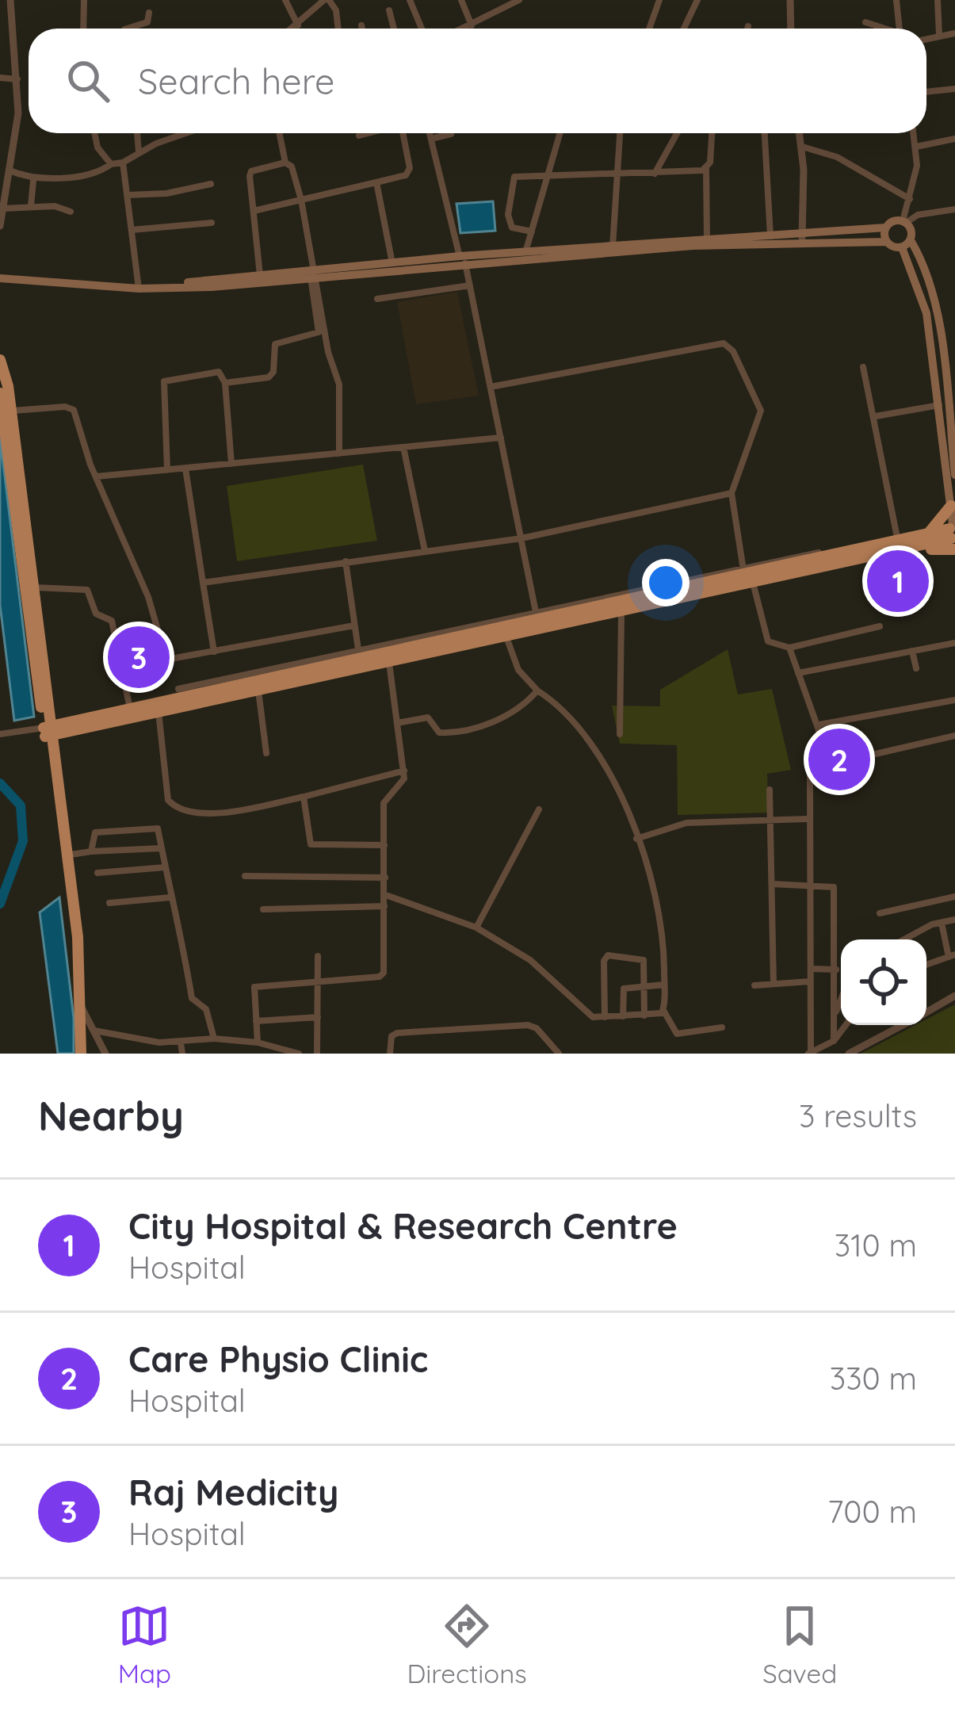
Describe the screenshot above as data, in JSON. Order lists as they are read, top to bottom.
{
  "page": {
    "search": "Search here",
    "pins": ["1", "3", "2"],
    "heading": ["Nearby", "3 results"],
    "list": [
      {
        "mark": "1",
        "name": "City Hospital & Research Centre",
        "note": "Hospital",
        "value": "310 m"
      },
      {
        "mark": "2",
        "name": "Care Physio Clinic",
        "note": "Hospital",
        "value": "330 m"
      },
      {
        "mark": "3",
        "name": "Raj Medicity",
        "note": "Hospital",
        "value": "700 m"
      }
    ],
    "nav": ["Map", "Directions", "Saved"]
  }
}
